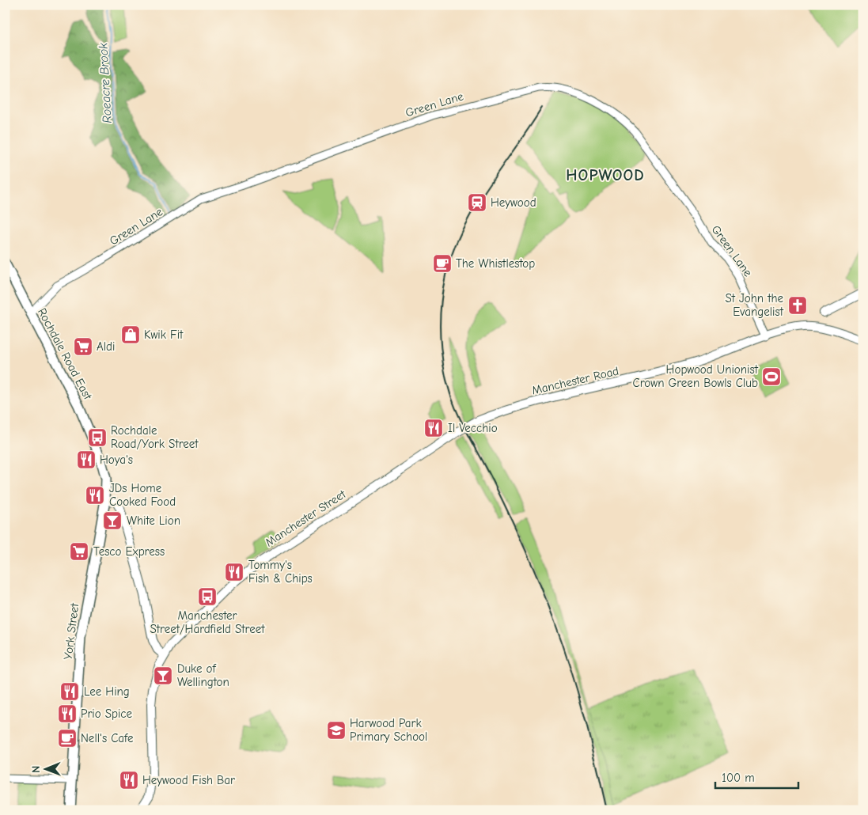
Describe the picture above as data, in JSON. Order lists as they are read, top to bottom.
{
  "streets": {
    "highway": ["Rochdale Road East", "York Street"],
    "main road": ["Manchester Road", "Manchester Street"],
    "street": ["Green Lane"]
  },
  "crossings": [
    ["Green Lane", "Rochdale Road East"],
    ["Green Lane", "Manchester Road"],
    ["Rochdale Road East", "York Street"],
    ["Manchester Road", "Manchester Street"]
  ],
  "districts": ["HOPWOOD"],
  "water": ["Roeacre Brook"],
  "places": {
    "station": ["Heywood"],
    "cafe": ["The Whistlestop", "Nell's Cafe"],
    "church": ["St John the Evangelist"],
    "shop": ["Kwik Fit"],
    "supermarket": ["Aldi", "Tesco Express"],
    "sports": ["Hopwood Unionist Crown Green Bowls Club"],
    "restaurant": [
      "Il Vecchio",
      "Hoya's",
      "JDs Home Cooked Food",
      "Tommy's Fish & Chips",
      "Lee Hing",
      "Prio Spice",
      "Heywood Fish Bar"
    ],
    "bus stop": ["Rochdale Road/York Street", "Manchester Street/Hardfield Street"],
    "bar": ["White Lion", "Duke of Wellington"],
    "school or university": ["Harwood Park Primary School"]
  },
  "scale_bar": "100 m",
  "north": "left"
}
